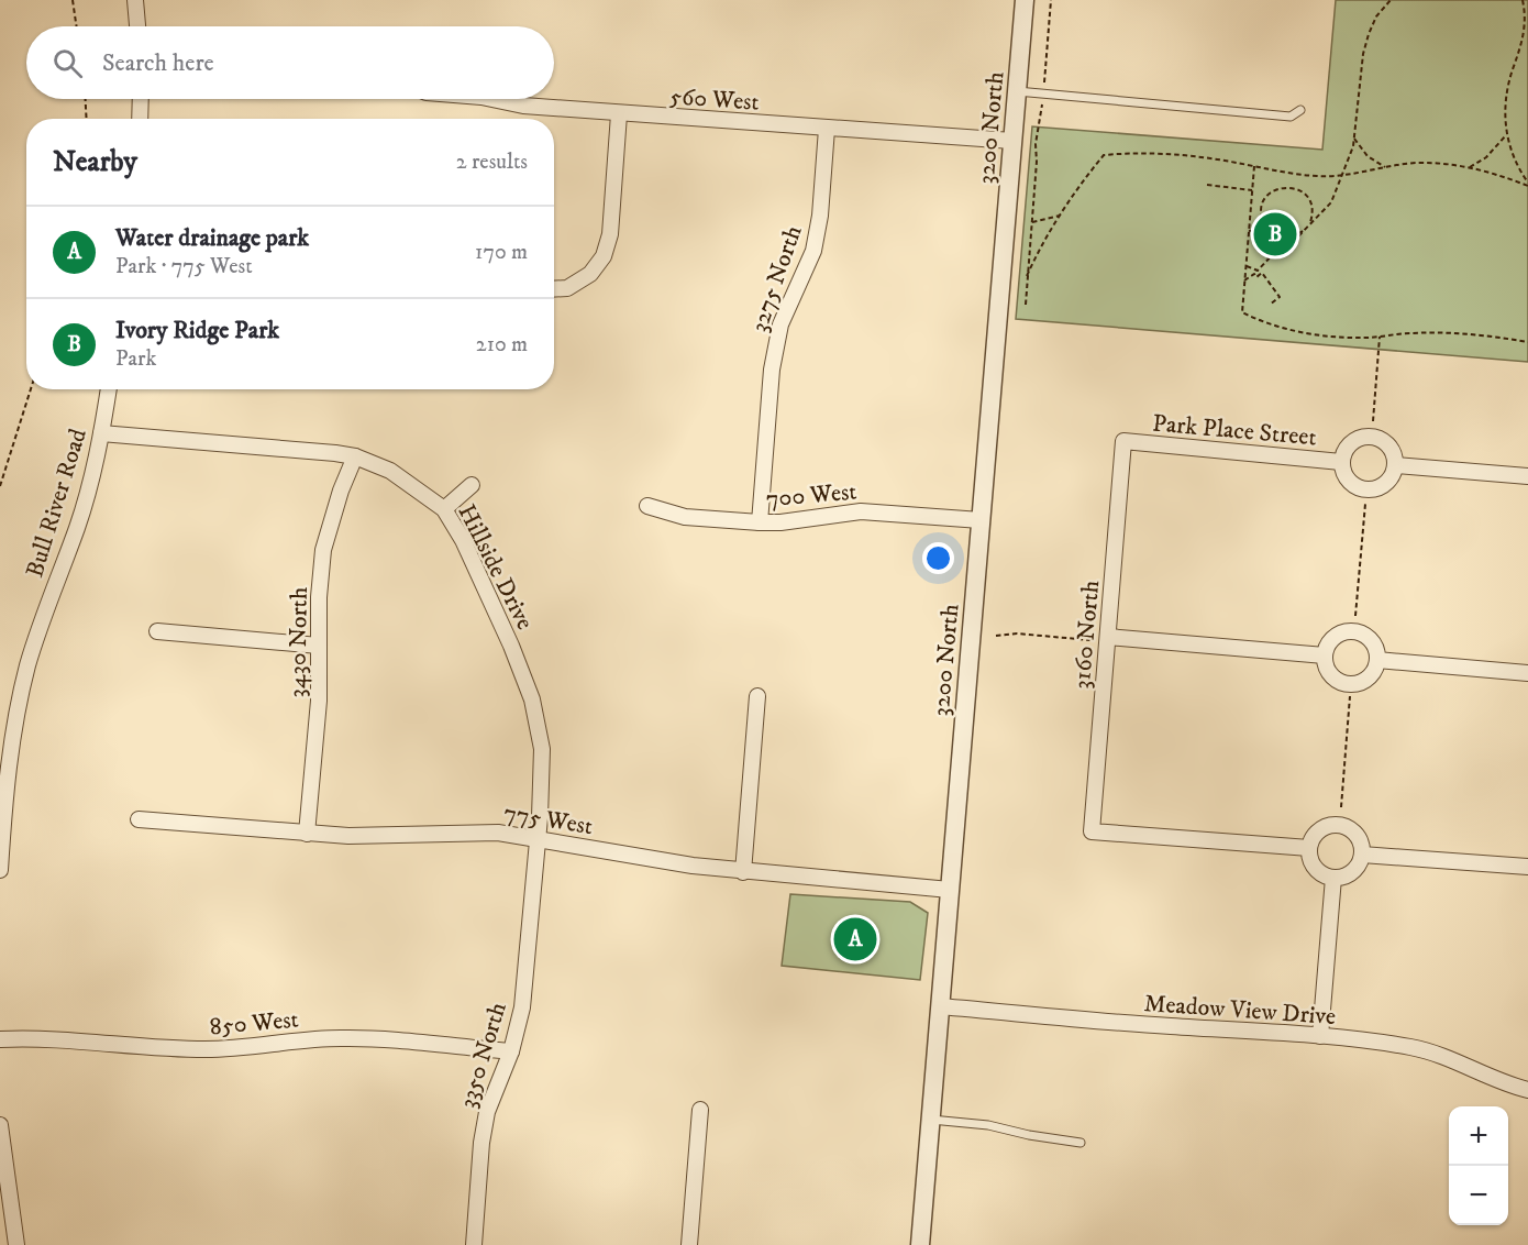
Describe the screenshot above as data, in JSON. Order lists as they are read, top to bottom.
{
  "streets": {
    "street": [
      "560 West",
      "3200 North",
      "3275 North",
      "Park Place Street",
      "700 West",
      "Bull River Road",
      "Hillside Drive",
      "3160 North",
      "3430 North",
      "775 West",
      "Meadow View Drive",
      "850 West",
      "3350 North"
    ]
  },
  "crossings": [
    ["560 West", "3200 North"],
    ["560 West", "3275 North"],
    ["3200 North", "700 West"],
    ["3200 North", "775 West"],
    ["3200 North", "Meadow View Drive"],
    ["3275 North", "700 West"],
    ["Park Place Street", "3160 North"],
    ["Bull River Road", "Hillside Drive"],
    ["Hillside Drive", "3430 North"],
    ["Hillside Drive", "775 West"],
    ["Hillside Drive", "3350 North"],
    ["3430 North", "775 West"],
    ["775 West", "3350 North"],
    ["850 West", "3350 North"]
  ],
  "page": {
    "search": "Search here",
    "heading": ["Nearby", "2 results"],
    "list": [
      {
        "mark": "A",
        "name": "Water drainage park",
        "note": "Park · 775 West",
        "value": "170 m"
      },
      {
        "mark": "B",
        "name": "Ivory Ridge Park",
        "note": "Park",
        "value": "210 m"
      }
    ],
    "pins": ["B", "A"],
    "map_buttons": ["+", "−"]
  }
}
